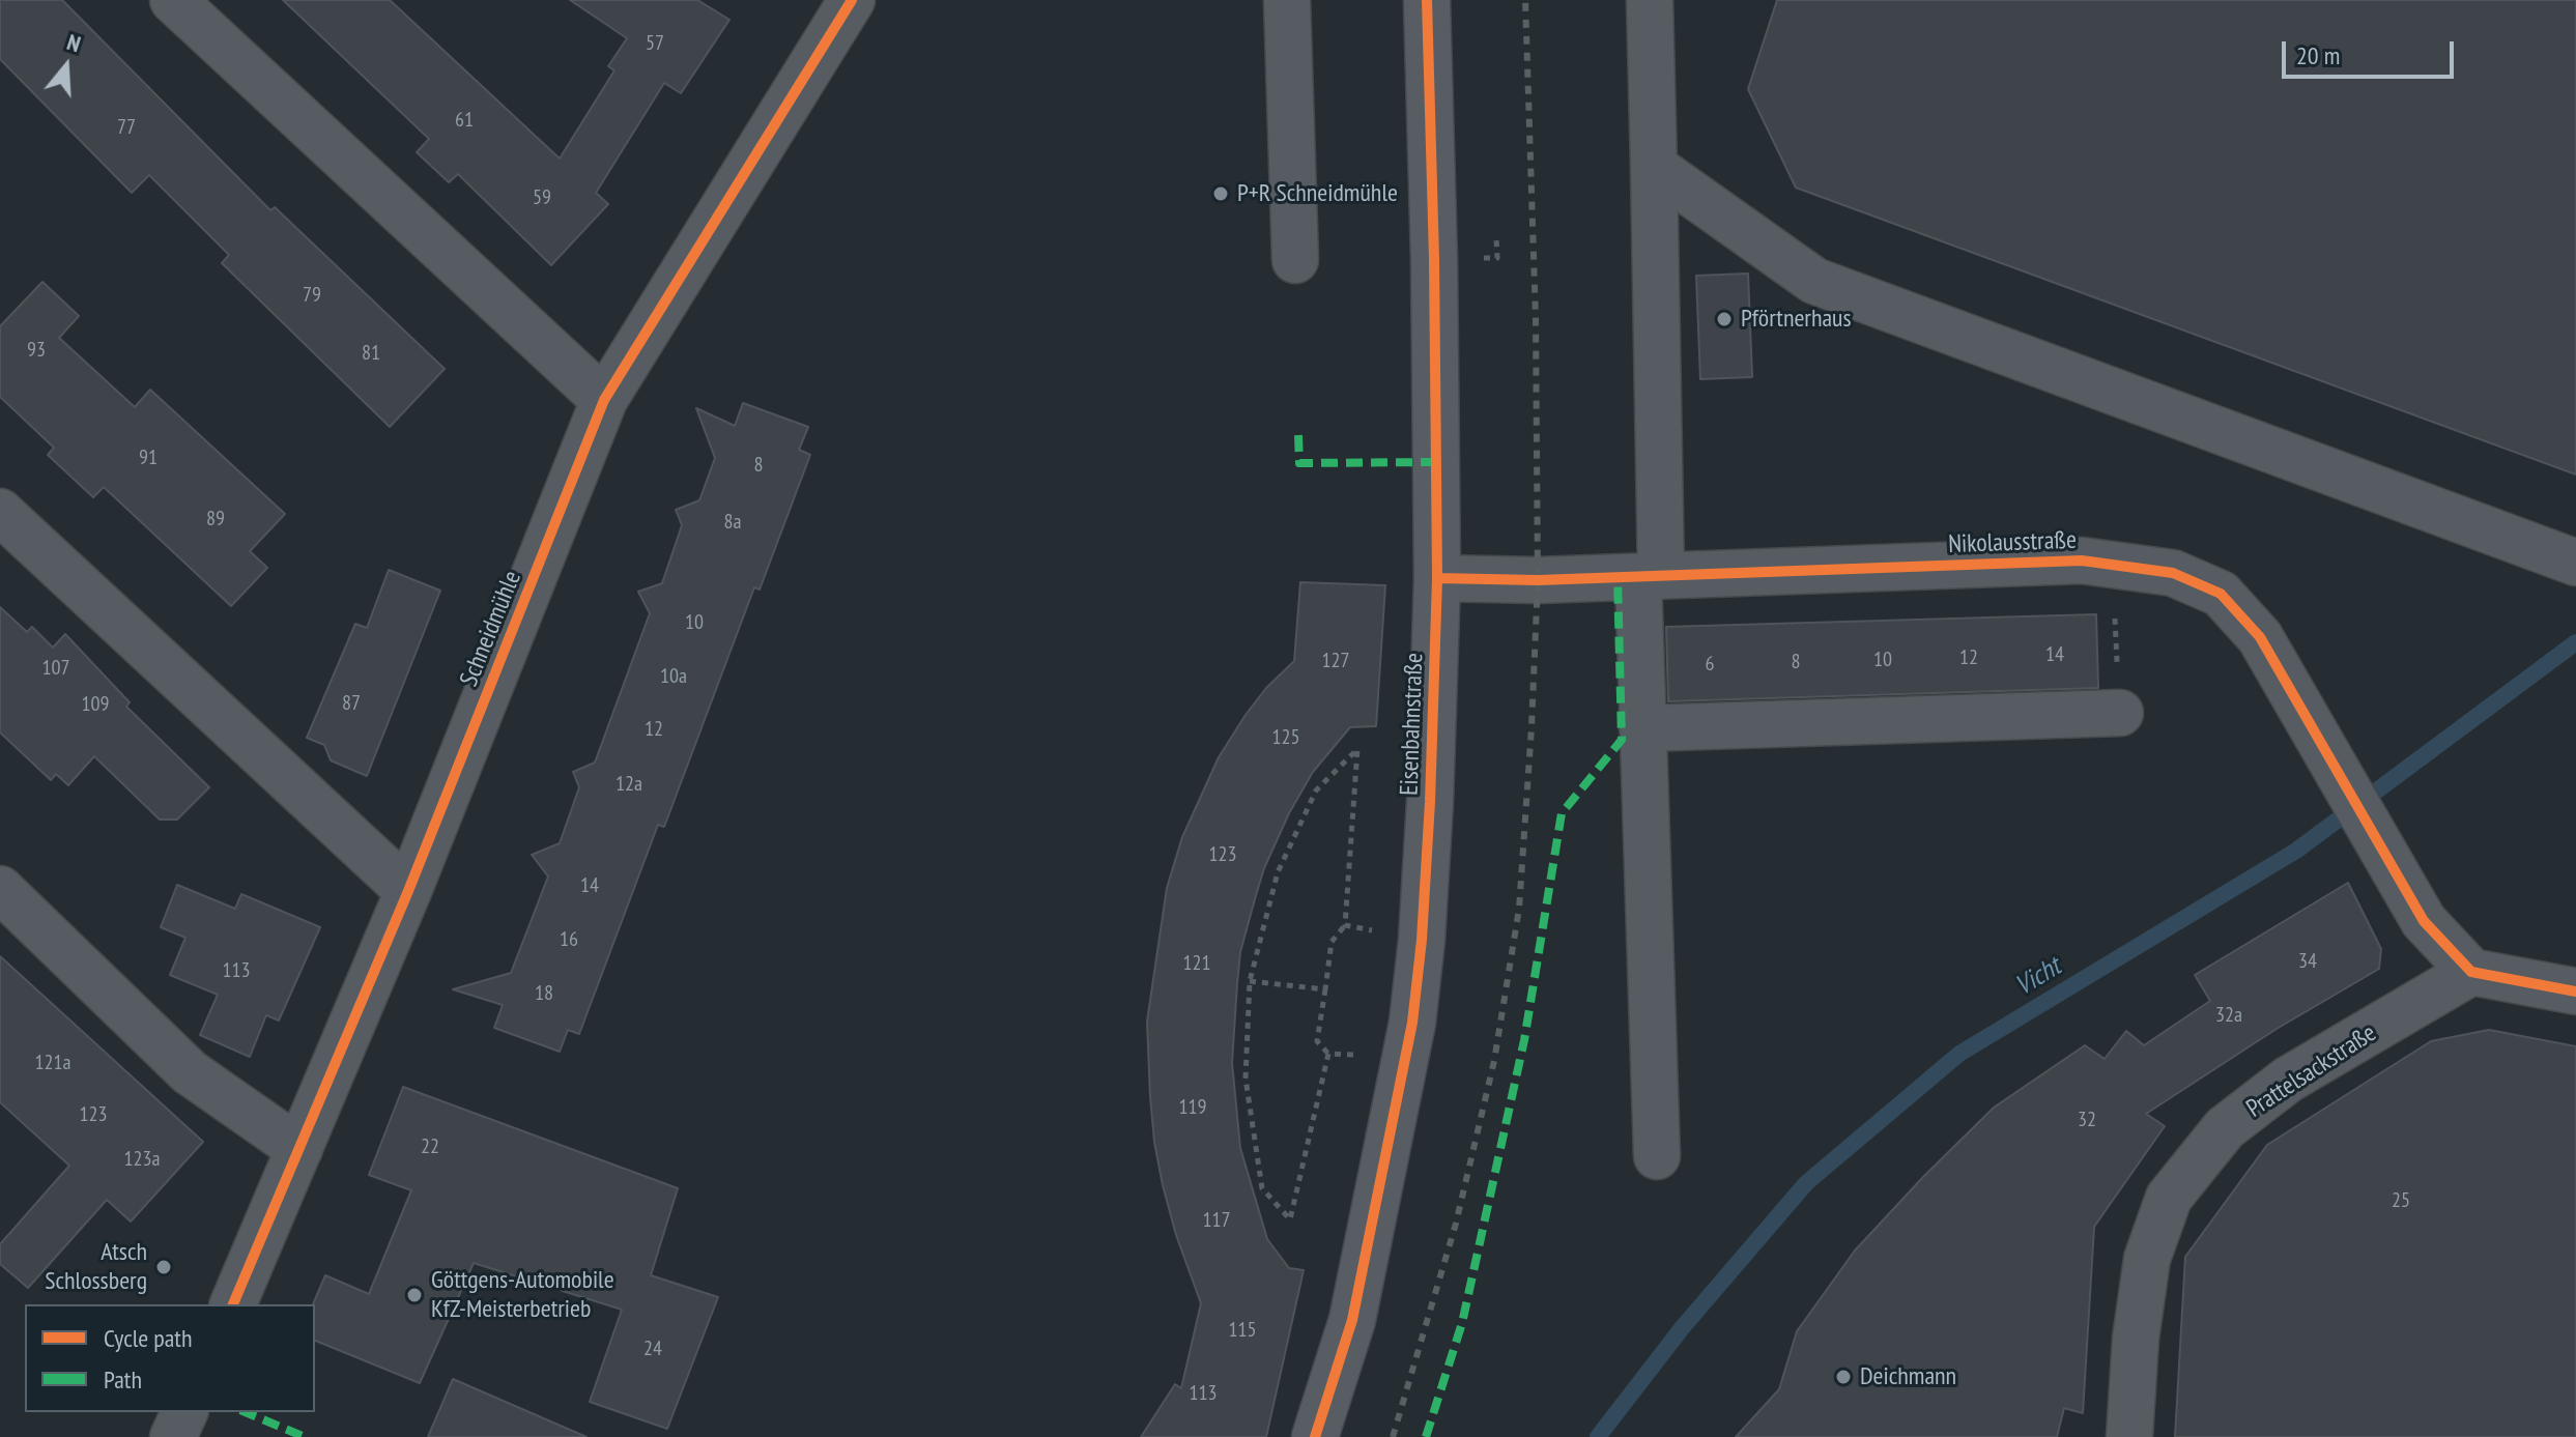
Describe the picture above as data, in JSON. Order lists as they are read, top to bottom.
{
  "streets": {
    "main road": ["Eisenbahnstraße"],
    "street": ["Nikolausstraße", "Schneidmühle", "Prattelsackstraße"]
  },
  "crossings": [
    ["Nikolausstraße", "Eisenbahnstraße"],
    ["Nikolausstraße", "Prattelsackstraße"]
  ],
  "water": ["Vicht"],
  "places": [
    "P+R Schneidmühle",
    "Pförtnerhaus",
    "Atsch Schlossberg",
    "Göttgens-Automobile KfZ-Meisterbetrieb",
    "Deichmann"
  ],
  "house_numbers": [
    "57",
    "61",
    "77",
    "59",
    "79",
    "93",
    "81",
    "91",
    "8",
    "89",
    "8a",
    "10",
    "14",
    "12",
    "10",
    "127",
    "8",
    "6",
    "107",
    "10a",
    "87",
    "109",
    "12",
    "125",
    "12a",
    "123",
    "14",
    "16",
    "34",
    "121",
    "113",
    "18",
    "32a",
    "121a",
    "119",
    "123",
    "32",
    "22",
    "123a",
    "25",
    "117",
    "115",
    "24",
    "113"
  ],
  "legend": ["Cycle path", "Path"],
  "scale_bar": "20 m",
  "north": "top"
}
